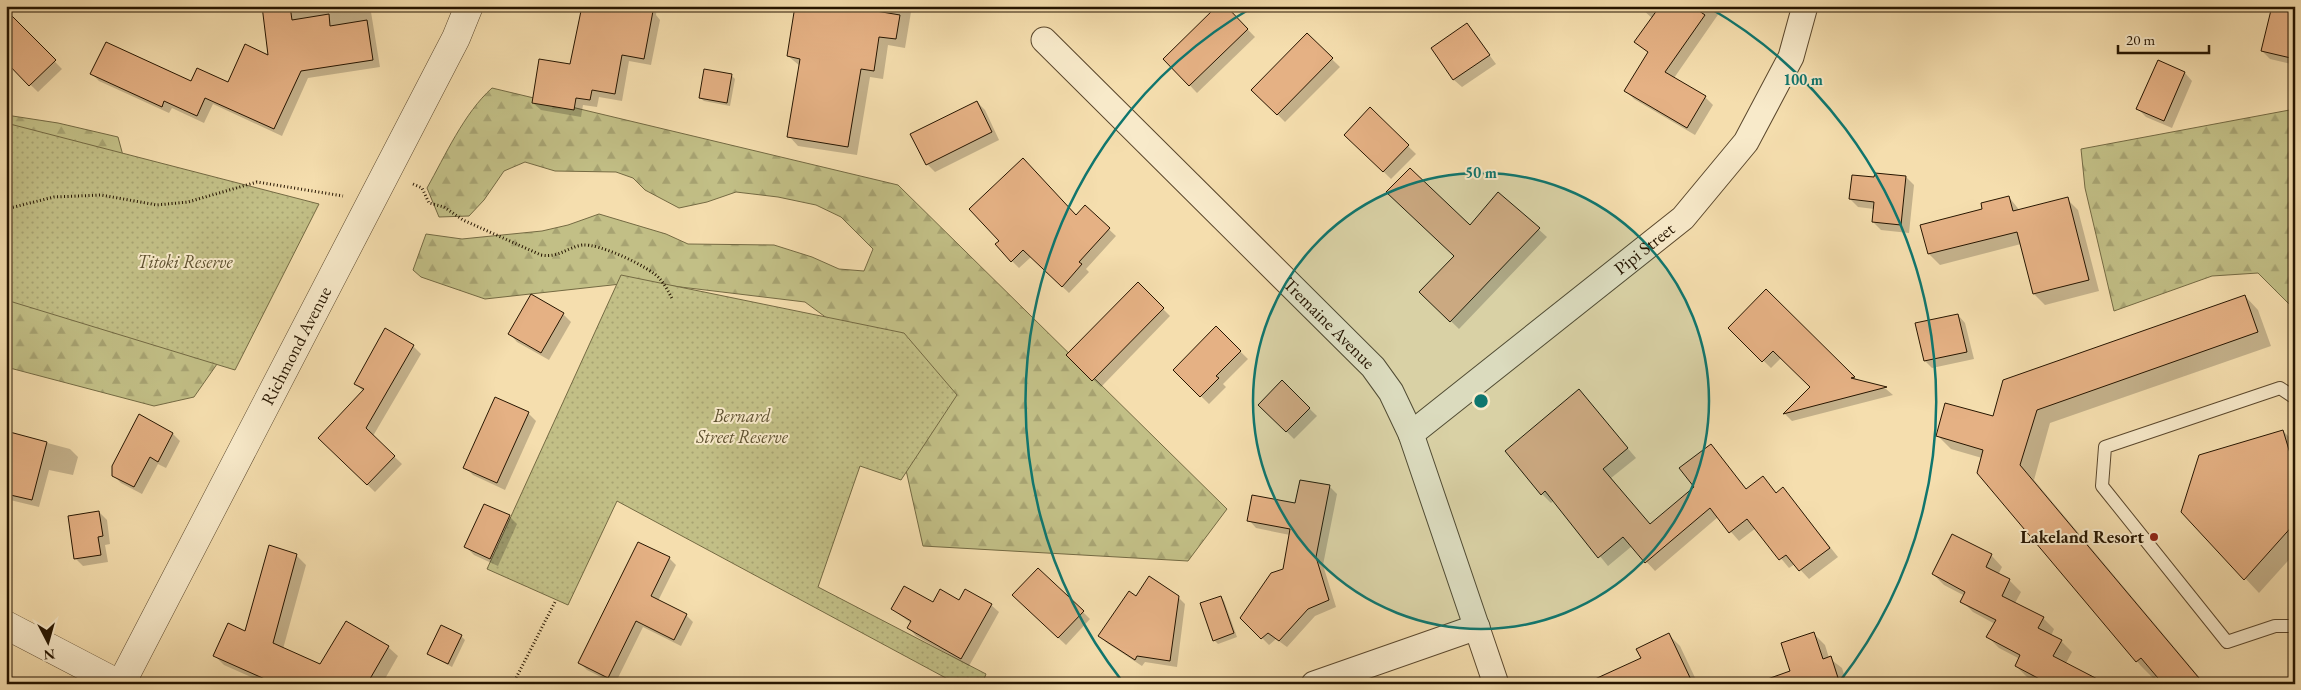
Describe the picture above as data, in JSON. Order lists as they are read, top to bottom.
{
  "streets": {
    "street": ["Pipi Street", "Tremaine Avenue", "Richmond Avenue"]
  },
  "crossings": [
    ["Pipi Street", "Tremaine Avenue"]
  ],
  "parks": ["Titoki Reserve", "Bernard Street Reserve"],
  "places": ["Lakeland Resort"],
  "scale_bar": "20 m",
  "north": "bottom",
  "rings": ["100 m", "50 m"]
}
